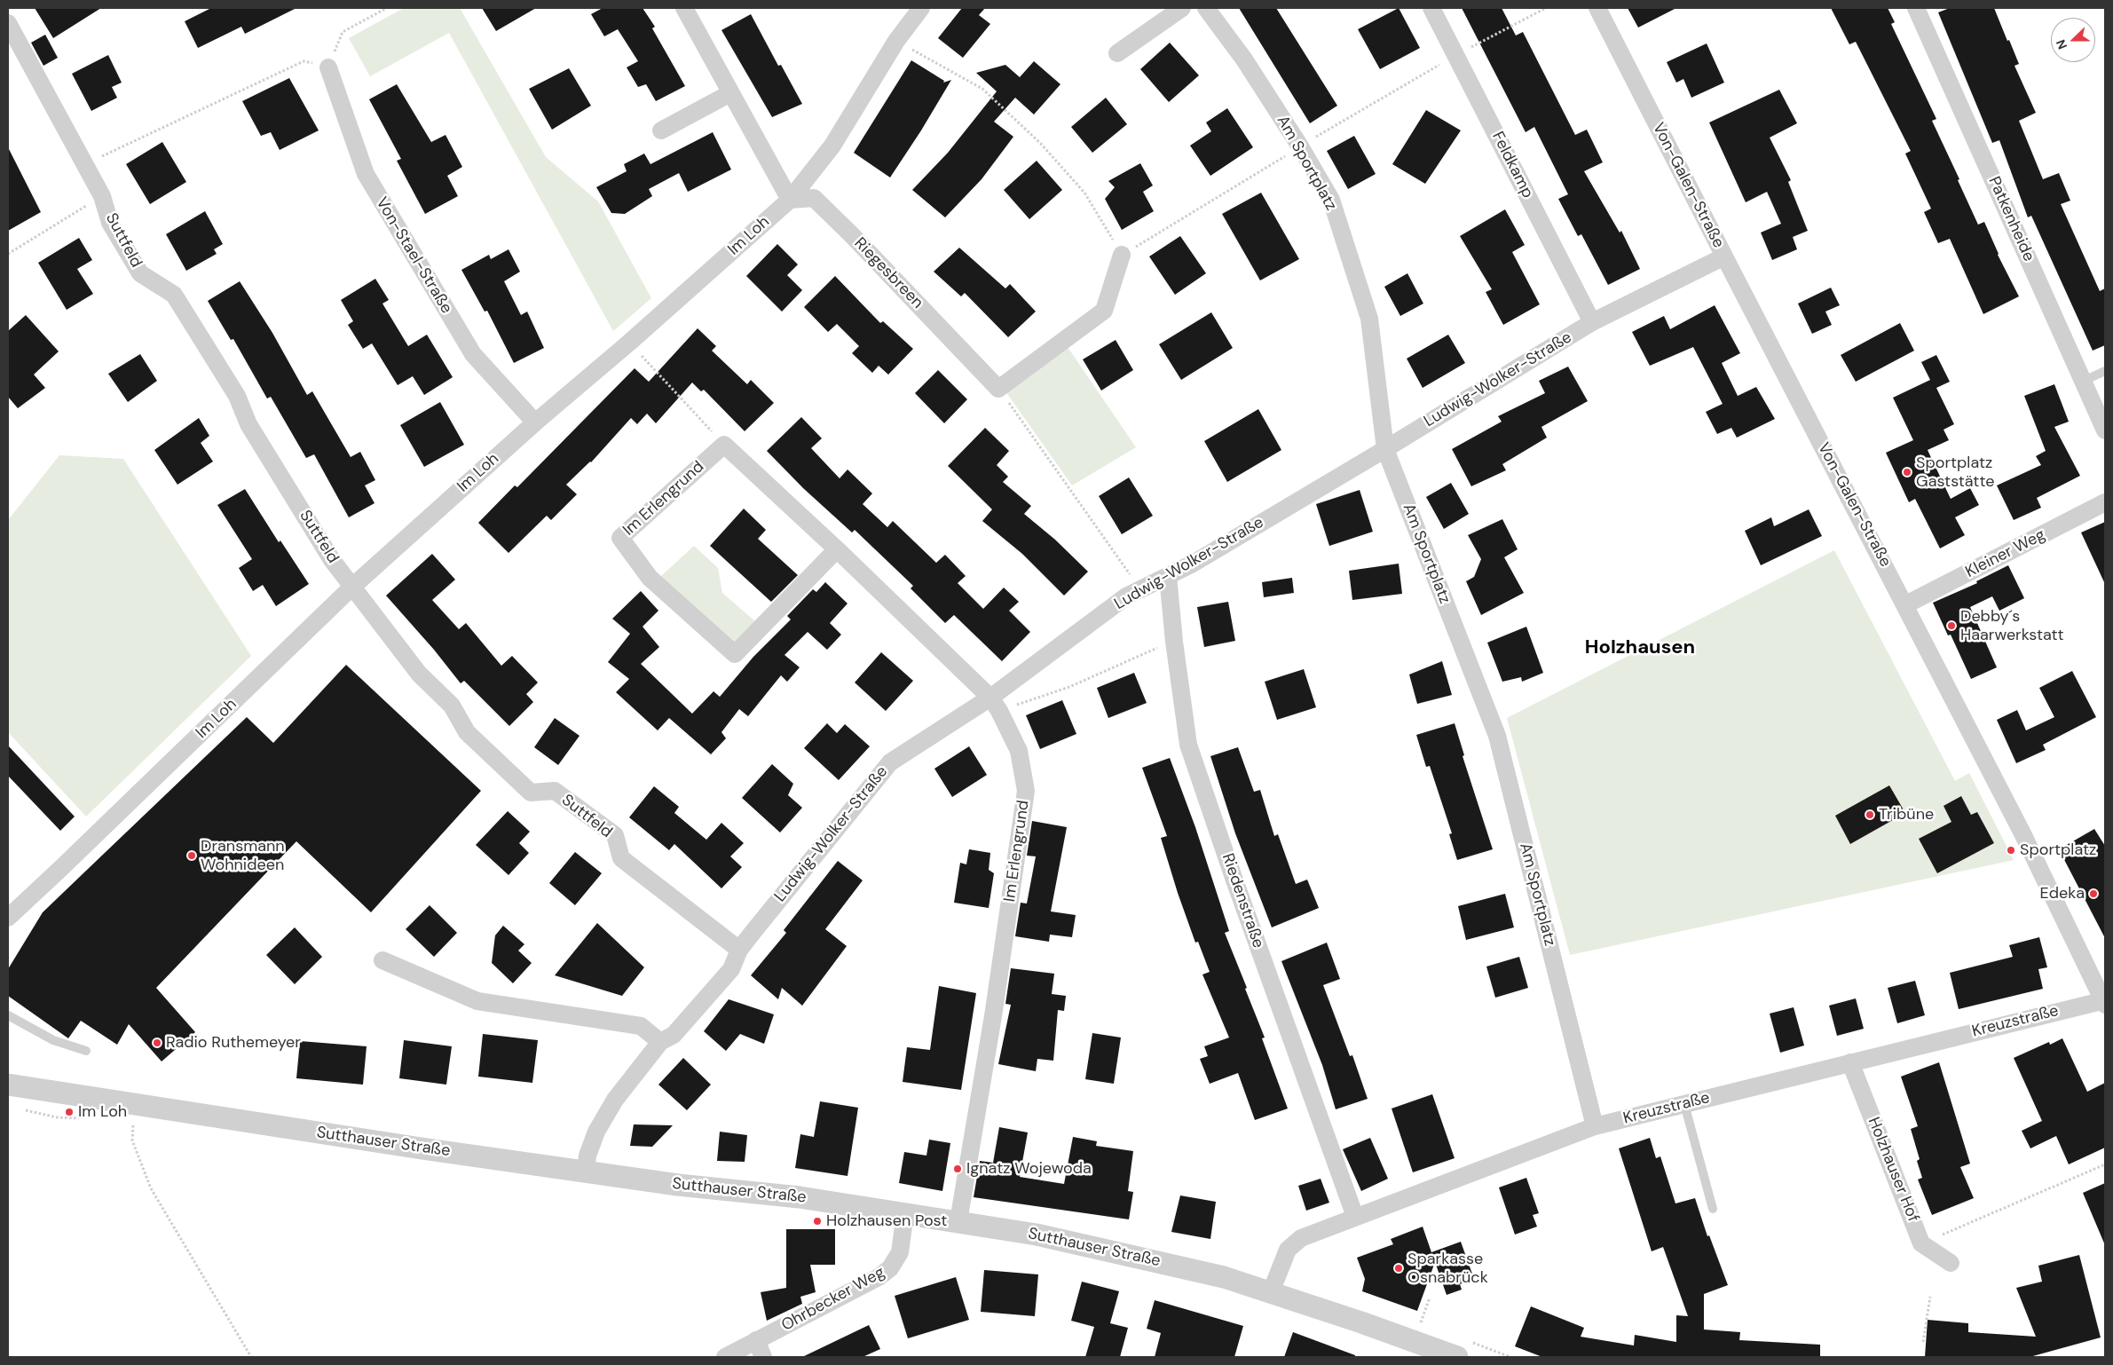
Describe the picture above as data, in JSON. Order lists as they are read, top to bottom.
{
  "streets": {
    "street": [
      "Am Sportplatz",
      "Feldkamp",
      "Von-Galen-Straße",
      "Patkenheide",
      "Im Loh",
      "Suttfeld",
      "Von-Stael-Straße",
      "Riegesbreen",
      "Ludwig-Wolker-Straße",
      "Im Erlengrund",
      "Kleiner Weg",
      "Riedenstraße",
      "Kreuzstraße",
      "Sutthauser Straße",
      "Holzhauser Hof",
      "Ohrbecker Weg"
    ]
  },
  "crossings": [
    ["Am Sportplatz", "Ludwig-Wolker-Straße"],
    ["Am Sportplatz", "Kreuzstraße"],
    ["Feldkamp", "Ludwig-Wolker-Straße"],
    ["Von-Galen-Straße", "Ludwig-Wolker-Straße"],
    ["Von-Galen-Straße", "Kleiner Weg"],
    ["Von-Galen-Straße", "Kreuzstraße"],
    ["Im Loh", "Suttfeld"],
    ["Im Loh", "Von-Stael-Straße"],
    ["Im Loh", "Riegesbreen"],
    ["Suttfeld", "Ludwig-Wolker-Straße"],
    ["Ludwig-Wolker-Straße", "Im Erlengrund"],
    ["Ludwig-Wolker-Straße", "Riedenstraße"],
    ["Ludwig-Wolker-Straße", "Sutthauser Straße"],
    ["Im Erlengrund", "Sutthauser Straße"],
    ["Riedenstraße", "Kreuzstraße"],
    ["Kreuzstraße", "Sutthauser Straße"],
    ["Kreuzstraße", "Holzhauser Hof"],
    ["Sutthauser Straße", "Ohrbecker Weg"]
  ],
  "districts": ["Holzhausen"],
  "places": [
    "Sportplatz Gaststätte",
    "Debby´s Haarwerkstatt",
    "Tribüne",
    "Sportplatz",
    "Dransmann Wohnideen",
    "Edeka",
    "Radio Ruthemeyer",
    "Im Loh",
    "Ignatz Wojewoda",
    "Holzhausen Post",
    "Sparkasse Osnabrück"
  ],
  "north": "left"
}
